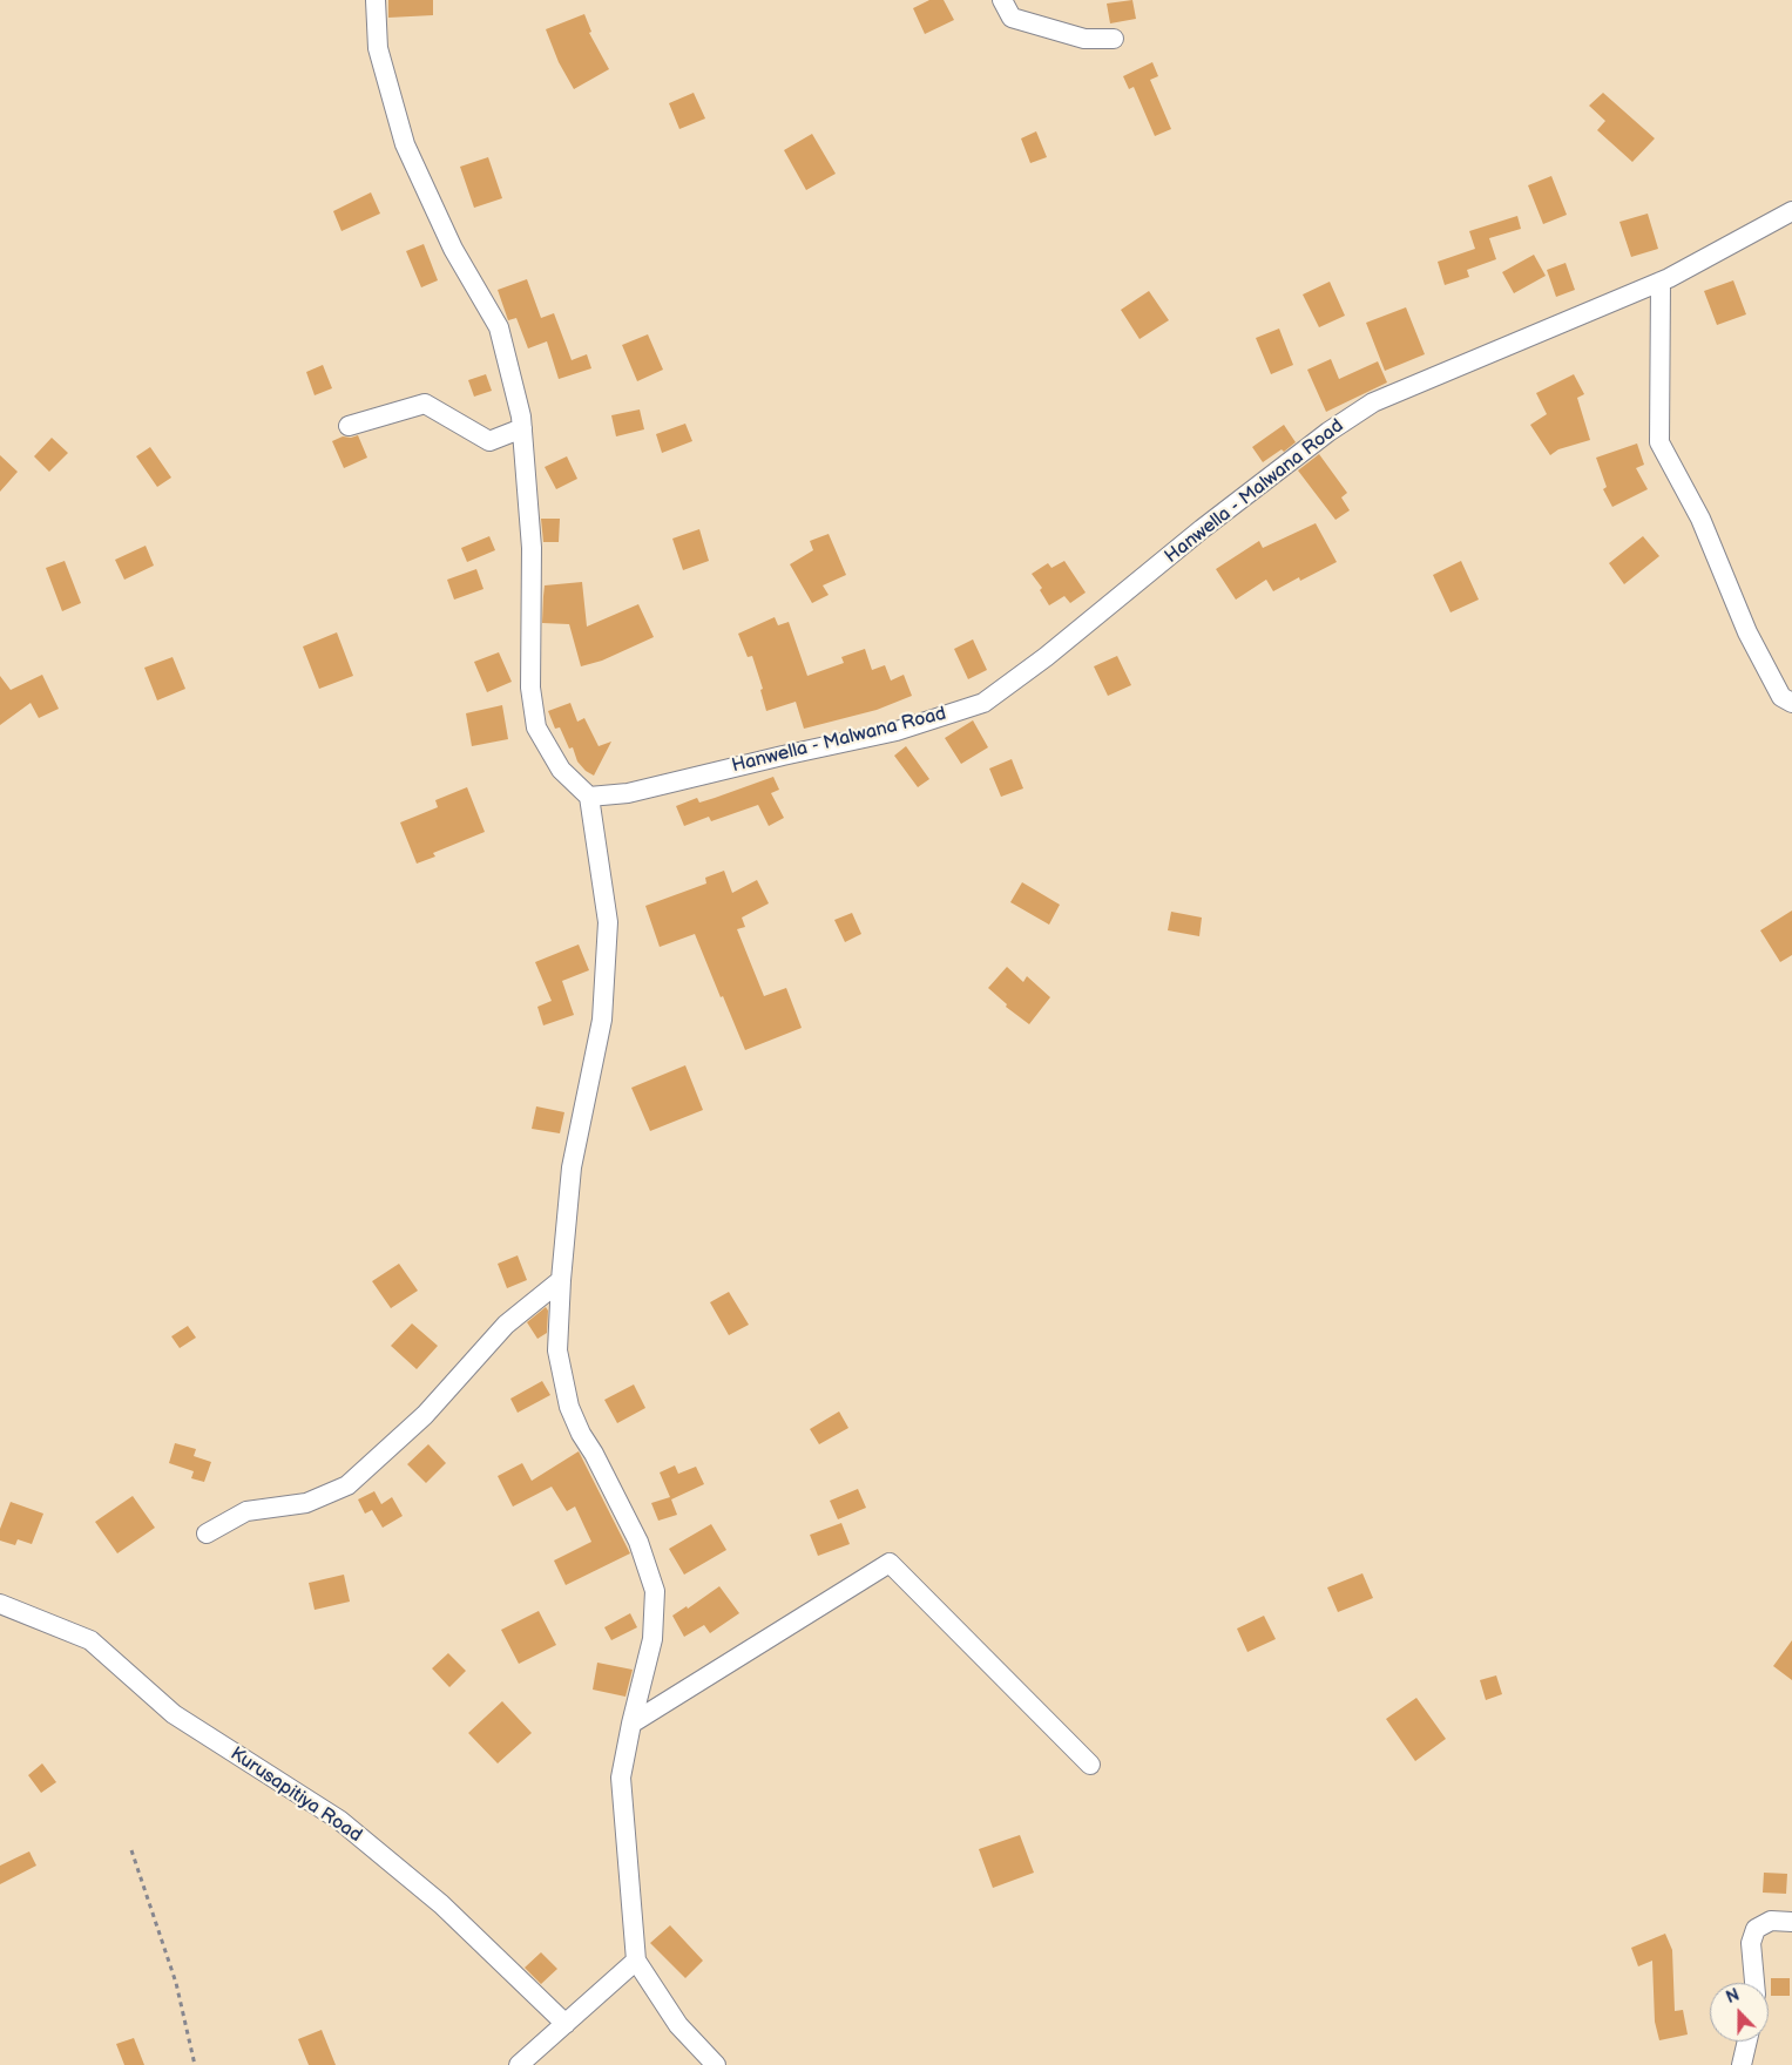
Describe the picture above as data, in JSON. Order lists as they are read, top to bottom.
{
  "streets": {
    "street": ["Hanwella - Malwana Road", "Kurusapitiya Road"]
  },
  "north": "top"
}
